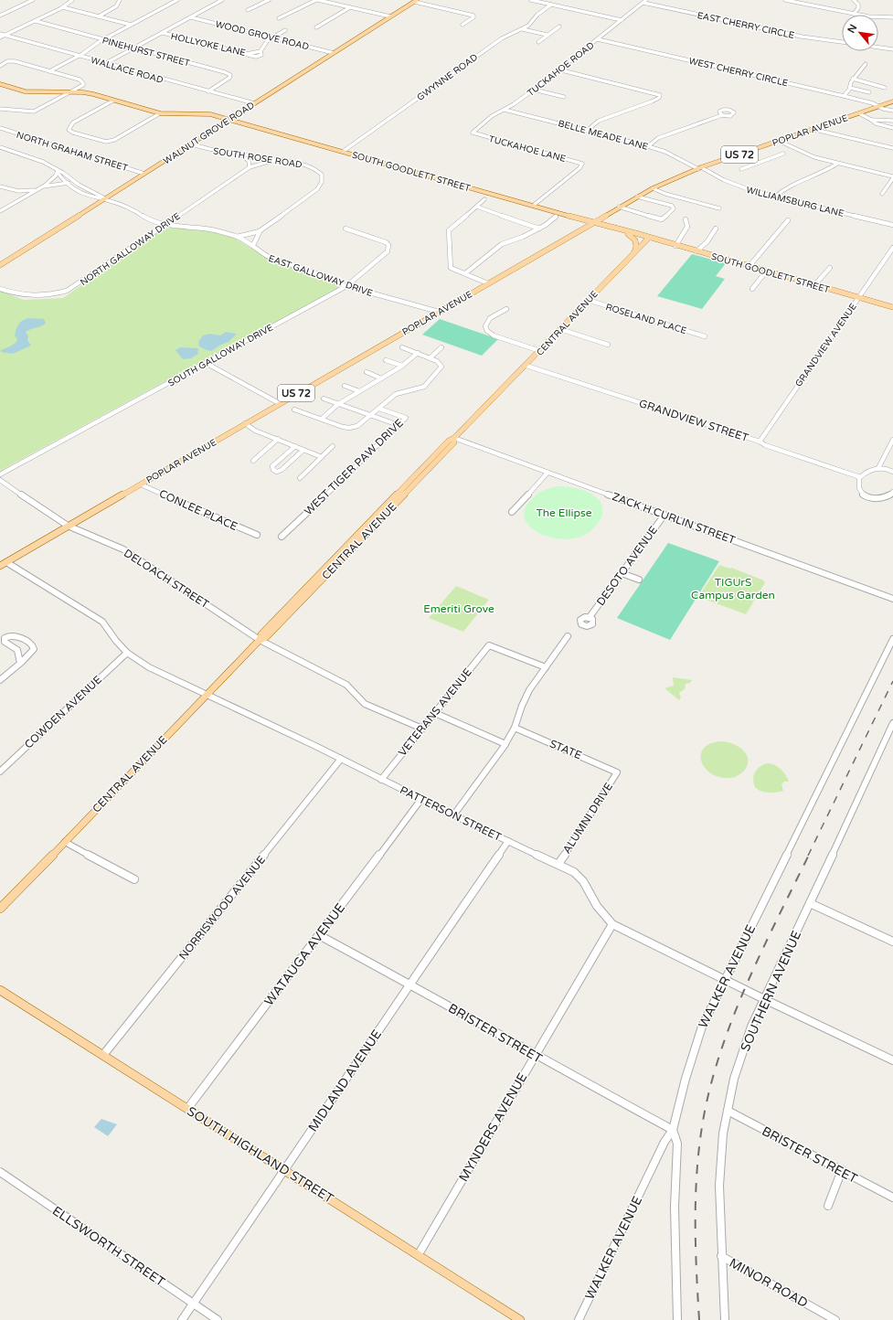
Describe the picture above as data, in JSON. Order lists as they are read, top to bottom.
{
  "streets": {
    "main road": [
      "POPLAR AVENUE",
      "WALNUT GROVE ROAD",
      "US 72",
      "SOUTH GOODLETT STREET",
      "CENTRAL AVENUE",
      "SOUTH HIGHLAND STREET"
    ],
    "street": [
      "EAST CHERRY CIRCLE",
      "WOOD GROVE ROAD",
      "HOLLYOKE LANE",
      "PINEHURST STREET",
      "TUCKAHOE ROAD",
      "WALLACE ROAD",
      "WEST CHERRY CIRCLE",
      "GWYNNE ROAD",
      "BELLE MEADE LANE",
      "TUCKAHOE LANE",
      "NORTH GRAHAM STREET",
      "SOUTH ROSE ROAD",
      "WILLIAMSBURG LANE",
      "NORTH GALLOWAY DRIVE",
      "EAST GALLOWAY DRIVE",
      "ROSELAND PLACE",
      "GRANDVIEW AVENUE",
      "SOUTH GALLOWAY DRIVE",
      "GRANDVIEW STREET",
      "WEST TIGER PAW DRIVE",
      "CONLEE PLACE",
      "ZACK H CURLIN STREET",
      "DESOTO AVENUE",
      "DELOACH STREET",
      "COWDEN AVENUE",
      "VETERANS AVENUE",
      "STATE",
      "PATTERSON STREET",
      "ALUMNI DRIVE",
      "NORRISWOOD AVENUE",
      "WATAUGA AVENUE",
      "WALKER AVENUE",
      "SOUTHERN AVENUE",
      "BRISTER STREET",
      "MIDLAND AVENUE",
      "MYNDERS AVENUE",
      "ELLSWORTH STREET",
      "MINOR ROAD"
    ]
  },
  "crossings": [
    ["EAST CHERRY CIRCLE", "TUCKAHOE ROAD"],
    ["WOOD GROVE ROAD", "WALNUT GROVE ROAD"],
    ["PINEHURST STREET", "WALLACE ROAD"],
    ["TUCKAHOE ROAD", "WEST CHERRY CIRCLE"],
    ["TUCKAHOE ROAD", "BELLE MEADE LANE"],
    ["TUCKAHOE ROAD", "TUCKAHOE LANE"],
    ["WALLACE ROAD", "WALNUT GROVE ROAD"],
    ["WEST CHERRY CIRCLE", "POPLAR AVENUE"],
    ["GWYNNE ROAD", "SOUTH GOODLETT STREET"],
    ["POPLAR AVENUE", "BELLE MEADE LANE"],
    ["POPLAR AVENUE", "SOUTH GOODLETT STREET"],
    ["POPLAR AVENUE", "WILLIAMSBURG LANE"],
    ["POPLAR AVENUE", "EAST GALLOWAY DRIVE"],
    ["POPLAR AVENUE", "CONLEE PLACE"],
    ["POPLAR AVENUE", "DELOACH STREET"],
    ["POPLAR AVENUE", "PATTERSON STREET"],
    ["WALNUT GROVE ROAD", "NORTH GRAHAM STREET"],
    ["WALNUT GROVE ROAD", "SOUTH ROSE ROAD"],
    ["WALNUT GROVE ROAD", "SOUTH GOODLETT STREET"],
    ["WALNUT GROVE ROAD", "EAST GALLOWAY DRIVE"],
    ["BELLE MEADE LANE", "WILLIAMSBURG LANE"],
    ["TUCKAHOE LANE", "SOUTH GOODLETT STREET"],
    ["SOUTH ROSE ROAD", "NORTH GALLOWAY DRIVE"],
    ["SOUTH ROSE ROAD", "EAST GALLOWAY DRIVE"],
    ["SOUTH GOODLETT STREET", "CENTRAL AVENUE"],
    ["SOUTH GOODLETT STREET", "GRANDVIEW AVENUE"],
    ["NORTH GALLOWAY DRIVE", "EAST GALLOWAY DRIVE"],
    ["EAST GALLOWAY DRIVE", "SOUTH GALLOWAY DRIVE"],
    ["ROSELAND PLACE", "CENTRAL AVENUE"],
    ["CENTRAL AVENUE", "GRANDVIEW STREET"],
    ["CENTRAL AVENUE", "ZACK H CURLIN STREET"],
    ["CENTRAL AVENUE", "DELOACH STREET"],
    ["CENTRAL AVENUE", "PATTERSON STREET"],
    ["GRANDVIEW AVENUE", "GRANDVIEW STREET"],
    ["ZACK H CURLIN STREET", "DESOTO AVENUE"],
    ["DELOACH STREET", "VETERANS AVENUE"],
    ["COWDEN AVENUE", "PATTERSON STREET"],
    ["VETERANS AVENUE", "PATTERSON STREET"],
    ["STATE", "ALUMNI DRIVE"],
    ["PATTERSON STREET", "ALUMNI DRIVE"],
    ["PATTERSON STREET", "NORRISWOOD AVENUE"],
    ["PATTERSON STREET", "WATAUGA AVENUE"],
    ["PATTERSON STREET", "WALKER AVENUE"],
    ["PATTERSON STREET", "SOUTHERN AVENUE"],
    ["PATTERSON STREET", "MIDLAND AVENUE"],
    ["PATTERSON STREET", "MYNDERS AVENUE"],
    ["NORRISWOOD AVENUE", "SOUTH HIGHLAND STREET"],
    ["WATAUGA AVENUE", "BRISTER STREET"],
    ["WATAUGA AVENUE", "SOUTH HIGHLAND STREET"],
    ["WALKER AVENUE", "BRISTER STREET"],
    ["SOUTHERN AVENUE", "BRISTER STREET"],
    ["SOUTHERN AVENUE", "MINOR ROAD"],
    ["BRISTER STREET", "MIDLAND AVENUE"],
    ["BRISTER STREET", "MYNDERS AVENUE"],
    ["MIDLAND AVENUE", "SOUTH HIGHLAND STREET"],
    ["MIDLAND AVENUE", "ELLSWORTH STREET"],
    ["MYNDERS AVENUE", "SOUTH HIGHLAND STREET"]
  ],
  "parks": ["The Ellipse", "TIGUrS Campus Garden", "Emeriti Grove"],
  "north": "top left"
}
